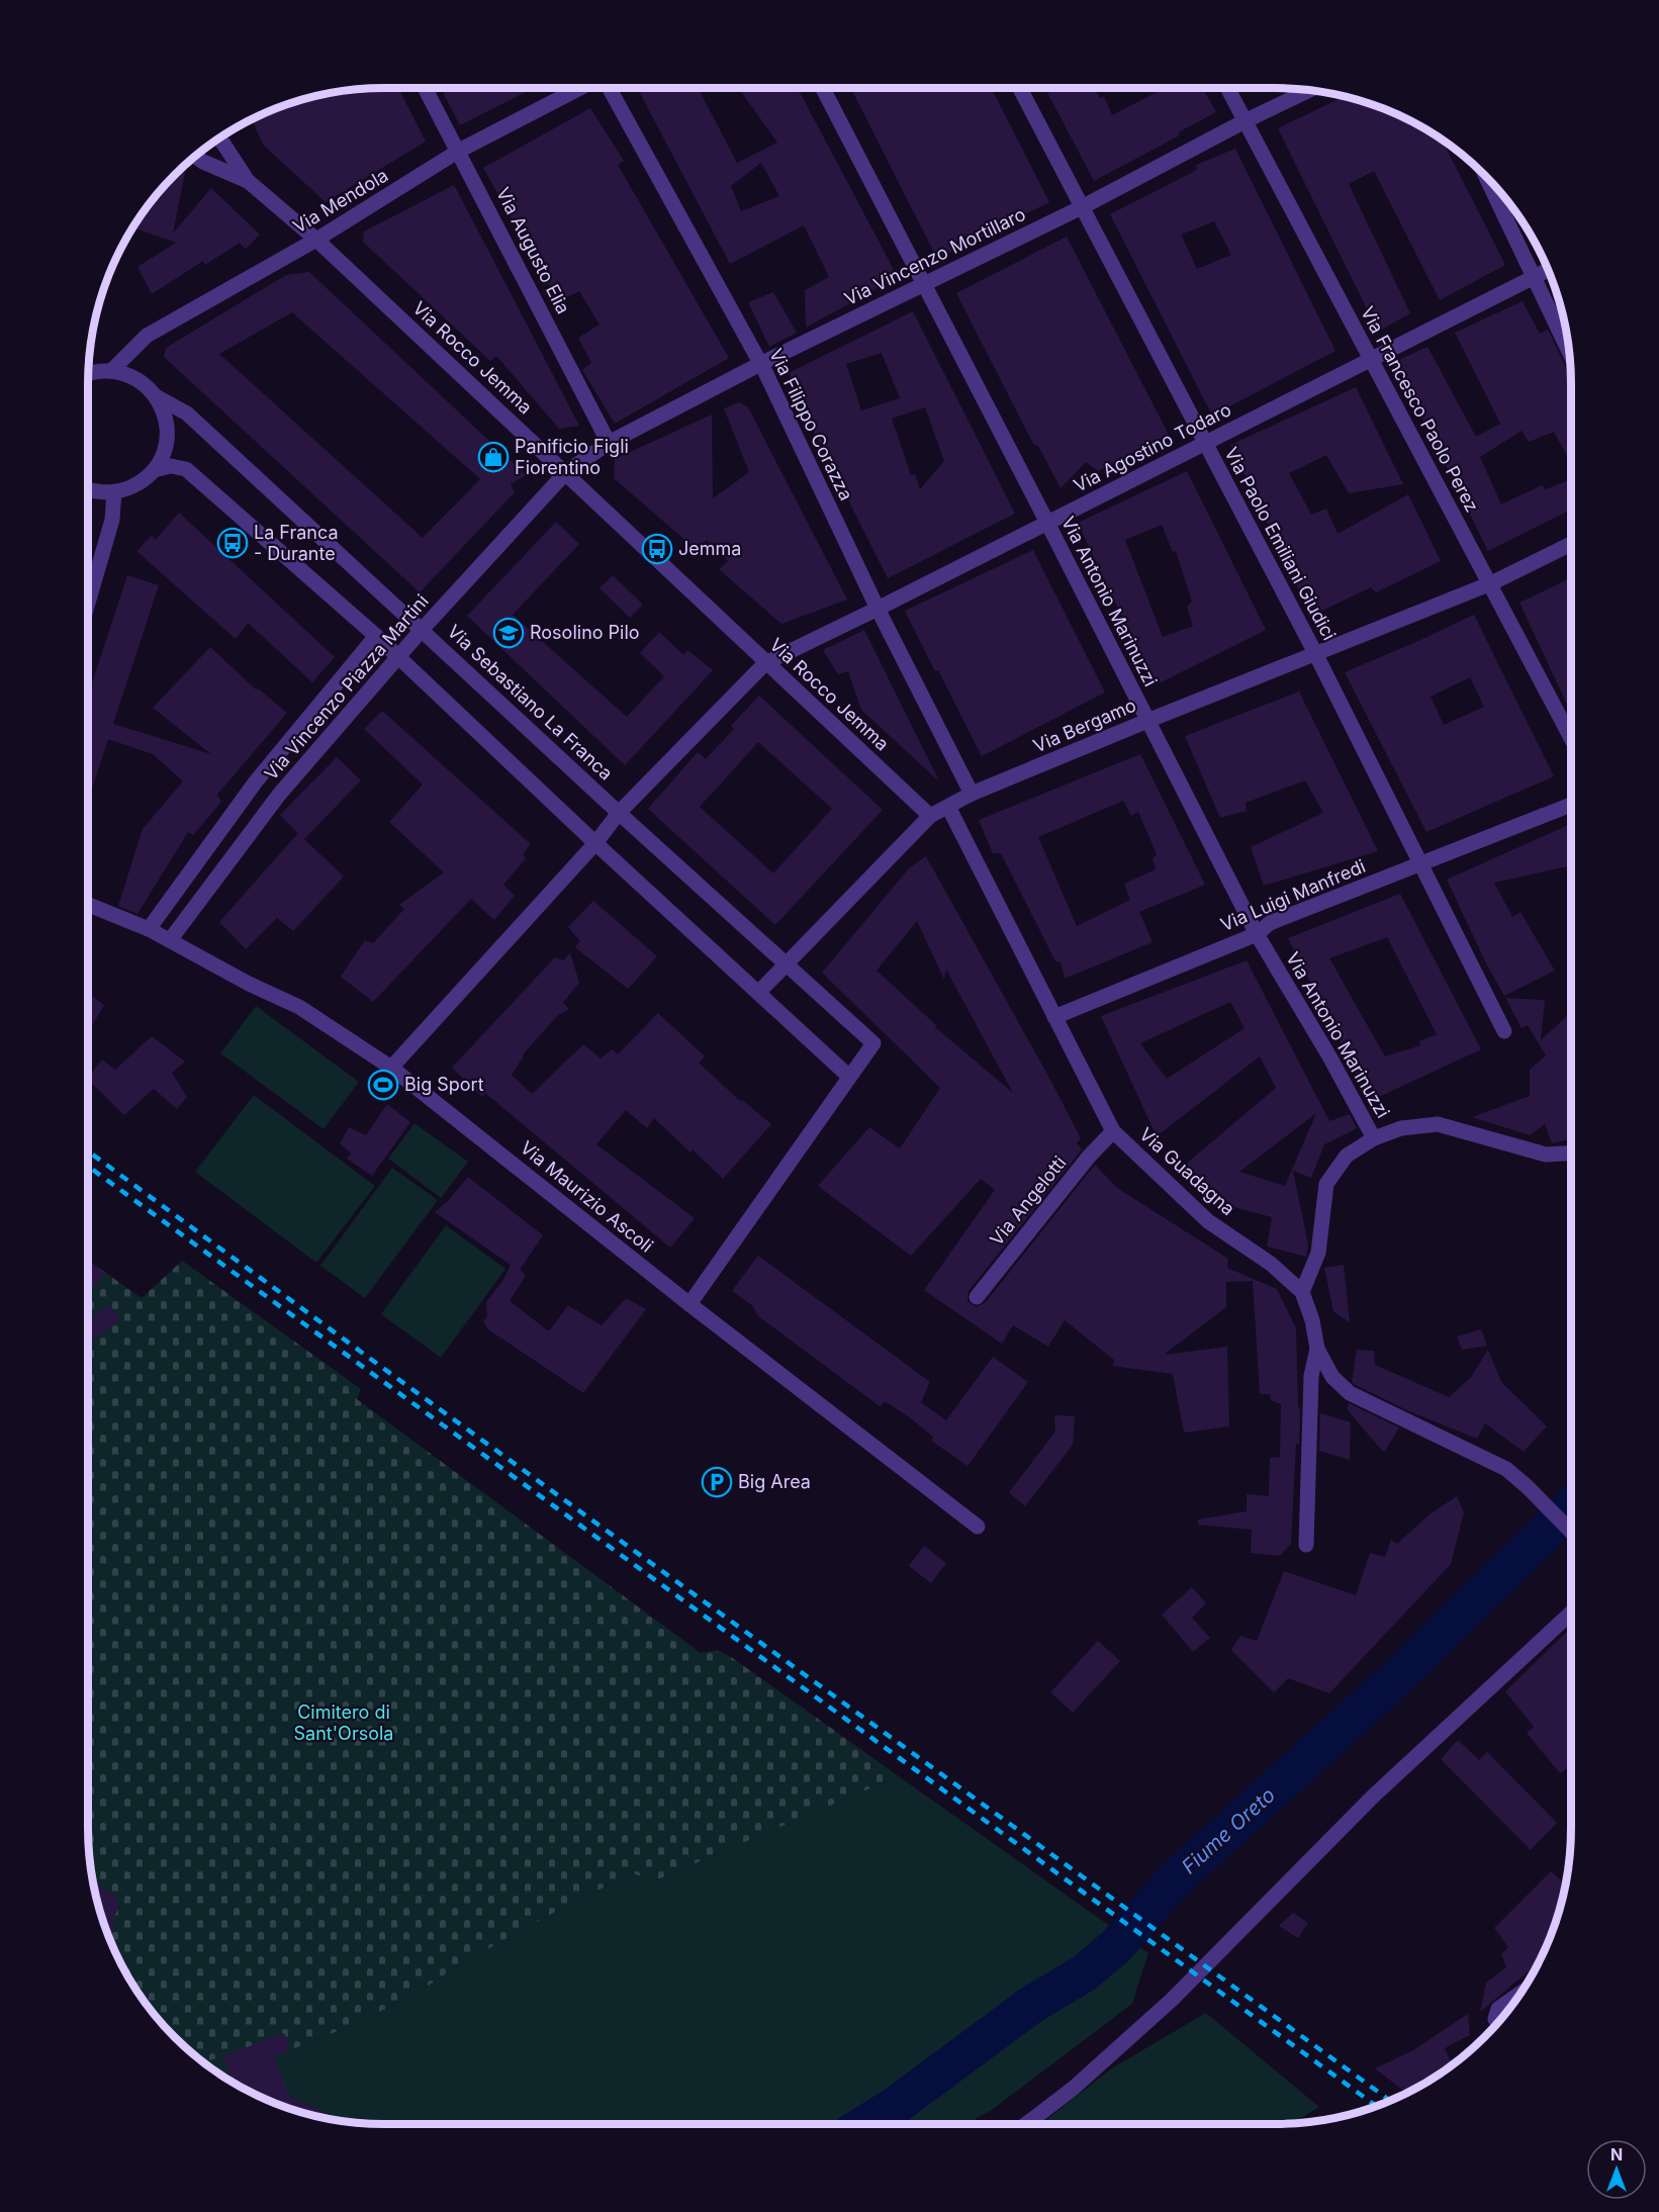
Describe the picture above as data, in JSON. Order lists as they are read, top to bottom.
{
  "streets": {
    "street": [
      "Via Mendola",
      "Via Augusto Elia",
      "Via Vincenzo Mortillaro",
      "Via Rocco Jemma",
      "Via Francesco Paolo Perez",
      "Via Filippo Corazza",
      "Via Agostino Todaro",
      "Via Paolo Emiliani Giudici",
      "Via Antonio Marinuzzi",
      "Via Vincenzo Piazza Martini",
      "Via Sebastiano La Franca",
      "Via Bergamo",
      "Via Luigi Manfredi",
      "Via Guadagna",
      "Via Maurizio Ascoli",
      "Via Angelotti"
    ]
  },
  "crossings": [
    ["Via Mendola", "Via Augusto Elia"],
    ["Via Mendola", "Via Rocco Jemma"],
    ["Via Mendola", "Via Sebastiano La Franca"],
    ["Via Augusto Elia", "Via Vincenzo Mortillaro"],
    ["Via Vincenzo Mortillaro", "Via Rocco Jemma"],
    ["Via Vincenzo Mortillaro", "Via Francesco Paolo Perez"],
    ["Via Vincenzo Mortillaro", "Via Filippo Corazza"],
    ["Via Vincenzo Mortillaro", "Via Paolo Emiliani Giudici"],
    ["Via Vincenzo Mortillaro", "Via Antonio Marinuzzi"],
    ["Via Vincenzo Mortillaro", "Via Vincenzo Piazza Martini"],
    ["Via Rocco Jemma", "Via Agostino Todaro"],
    ["Via Rocco Jemma", "Via Vincenzo Piazza Martini"],
    ["Via Rocco Jemma", "Via Bergamo"],
    ["Via Francesco Paolo Perez", "Via Agostino Todaro"],
    ["Via Francesco Paolo Perez", "Via Bergamo"],
    ["Via Filippo Corazza", "Via Agostino Todaro"],
    ["Via Filippo Corazza", "Via Bergamo"],
    ["Via Agostino Todaro", "Via Paolo Emiliani Giudici"],
    ["Via Agostino Todaro", "Via Antonio Marinuzzi"],
    ["Via Agostino Todaro", "Via Sebastiano La Franca"],
    ["Via Agostino Todaro", "Via Maurizio Ascoli"],
    ["Via Paolo Emiliani Giudici", "Via Bergamo"],
    ["Via Paolo Emiliani Giudici", "Via Luigi Manfredi"],
    ["Via Antonio Marinuzzi", "Via Bergamo"],
    ["Via Antonio Marinuzzi", "Via Luigi Manfredi"],
    ["Via Vincenzo Piazza Martini", "Via Sebastiano La Franca"],
    ["Via Vincenzo Piazza Martini", "Via Maurizio Ascoli"],
    ["Via Sebastiano La Franca", "Via Bergamo"],
    ["Via Bergamo", "Via Guadagna"],
    ["Via Luigi Manfredi", "Via Guadagna"],
    ["Via Guadagna", "Via Angelotti"]
  ],
  "water": ["Fiume Oreto"],
  "parks": ["Cimitero di Sant'Orsola"],
  "places": {
    "shop": ["Panificio Figli Fiorentino"],
    "bus stop": ["La Franca - Durante", "Jemma"],
    "school or university": ["Rosolino Pilo"],
    "sports": ["Big Sport"],
    "parking": ["Big Area"]
  },
  "north": "top"
}
